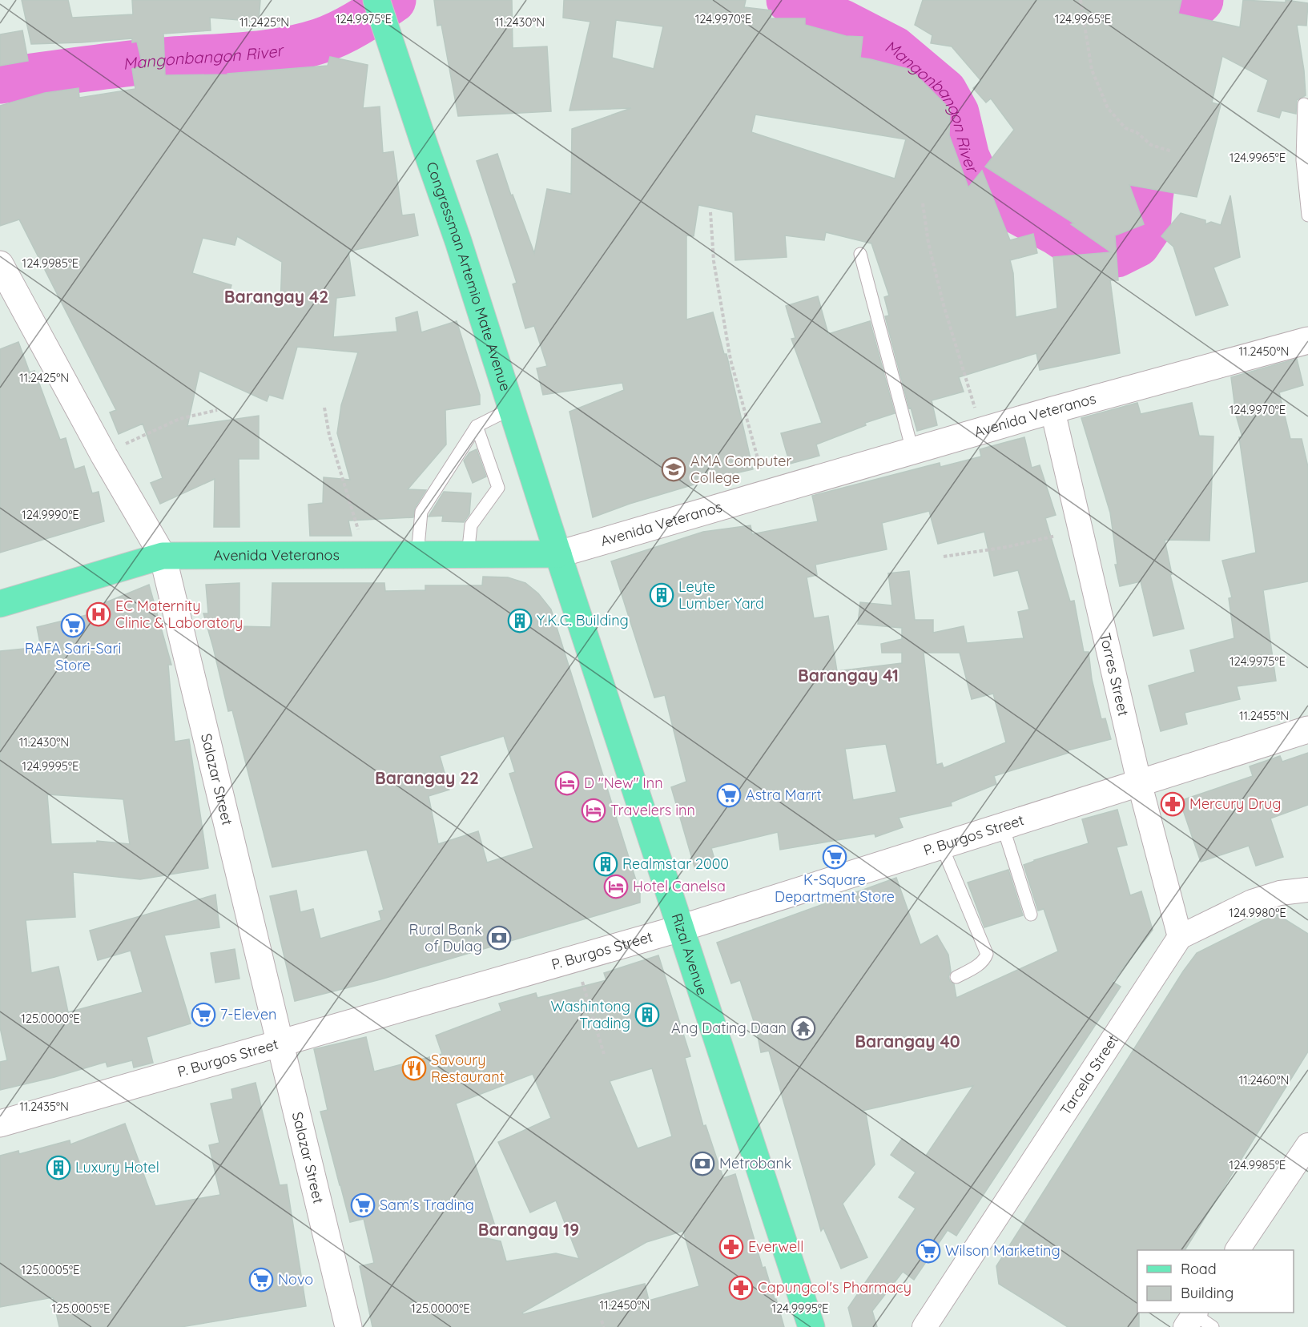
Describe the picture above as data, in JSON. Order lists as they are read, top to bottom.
{
  "streets": {
    "main road": [
      "Congressman Artemio Mate Avenue",
      "Avenida Veteranos",
      "Salazar Street",
      "P. Burgos Street",
      "Rizal Avenue"
    ],
    "street": ["Torres Street", "Tarcela Street"]
  },
  "crossings": [
    ["Congressman Artemio Mate Avenue", "Avenida Veteranos"],
    ["Congressman Artemio Mate Avenue", "Rizal Avenue"],
    ["Avenida Veteranos", "Torres Street"],
    ["Avenida Veteranos", "Salazar Street"],
    ["Avenida Veteranos", "Rizal Avenue"],
    ["Torres Street", "P. Burgos Street"],
    ["Torres Street", "Tarcela Street"],
    ["Salazar Street", "P. Burgos Street"],
    ["P. Burgos Street", "Rizal Avenue"]
  ],
  "districts": [
    "Barangay 42",
    "Barangay 41",
    "Barangay 22",
    "Barangay 40",
    "Barangay 19"
  ],
  "water": ["Mangonbangon River"],
  "places": {
    "school or university": ["AMA Computer College"],
    "building": [
      "Leyte Lumber Yard",
      "Y.K.C. Building",
      "Realmstar 2000",
      "Washintong Trading",
      "Luxury Hotel"
    ],
    "hospital": ["EC Maternity Clinic & Laboratory"],
    "supermarket": [
      "RAFA Sari-Sari Store",
      "Astra Marrt",
      "K-Square Department Store",
      "7-Eleven",
      "Sam's Trading",
      "Wilson Marketing",
      "Novo"
    ],
    "hotel": ["D \"New\" Inn", "Travelers inn", "Hotel Canelsa"],
    "pharmacy": ["Mercury Drug", "Everwell", "Capungcol's Pharmacy"],
    "bank": ["Rural Bank of Dulag", "Metrobank"],
    "temple": ["Ang Dating Daan"],
    "restaurant": ["Savoury Restaurant"]
  },
  "legend": ["Road", "Building"],
  "coordinates": [
    "124.9975°E",
    "124.9970°E",
    "124.9965°E",
    "11.2425°N",
    "11.2430°N",
    "124.9985°E",
    "11.2450°N",
    "124.9990°E",
    "11.2455°N",
    "124.9995°E",
    "124.9980°E",
    "125.0000°E",
    "11.2460°N",
    "11.2435°N",
    "125.0005°E"
  ]
}
